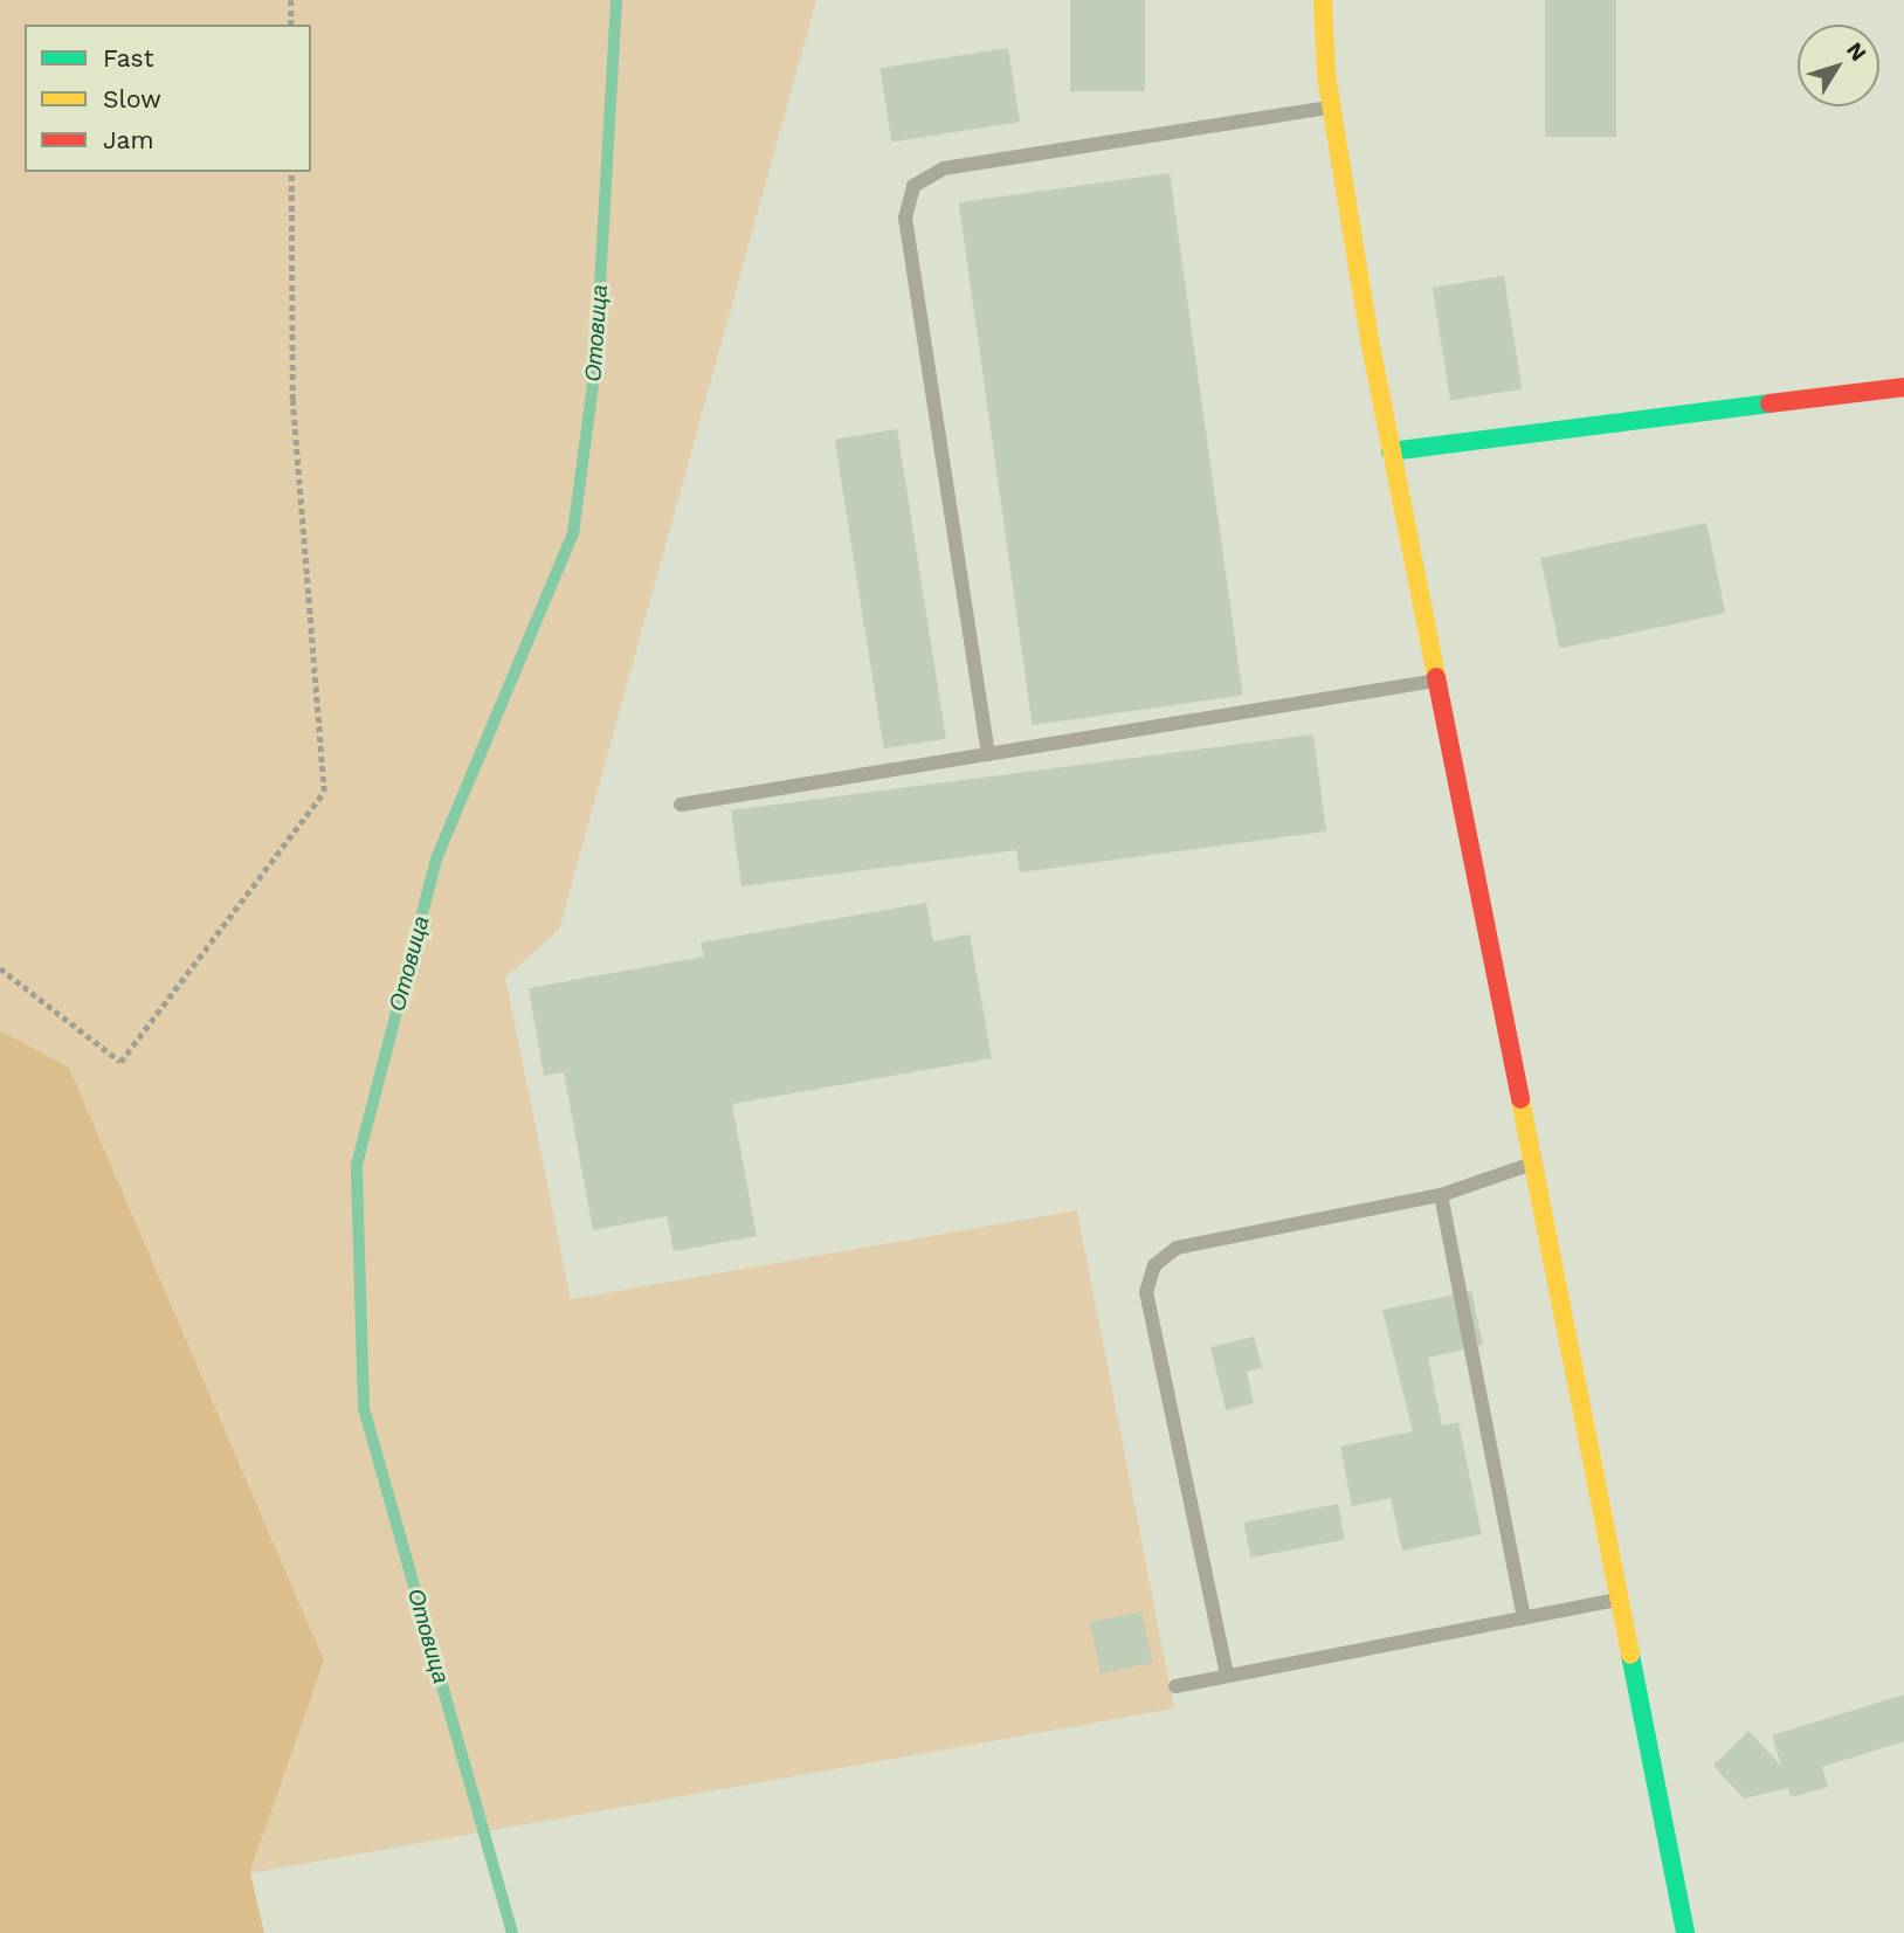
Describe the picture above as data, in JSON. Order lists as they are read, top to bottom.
{
  "water": ["Отовица"],
  "legend": ["Fast", "Slow", "Jam"],
  "north": "top right"
}
